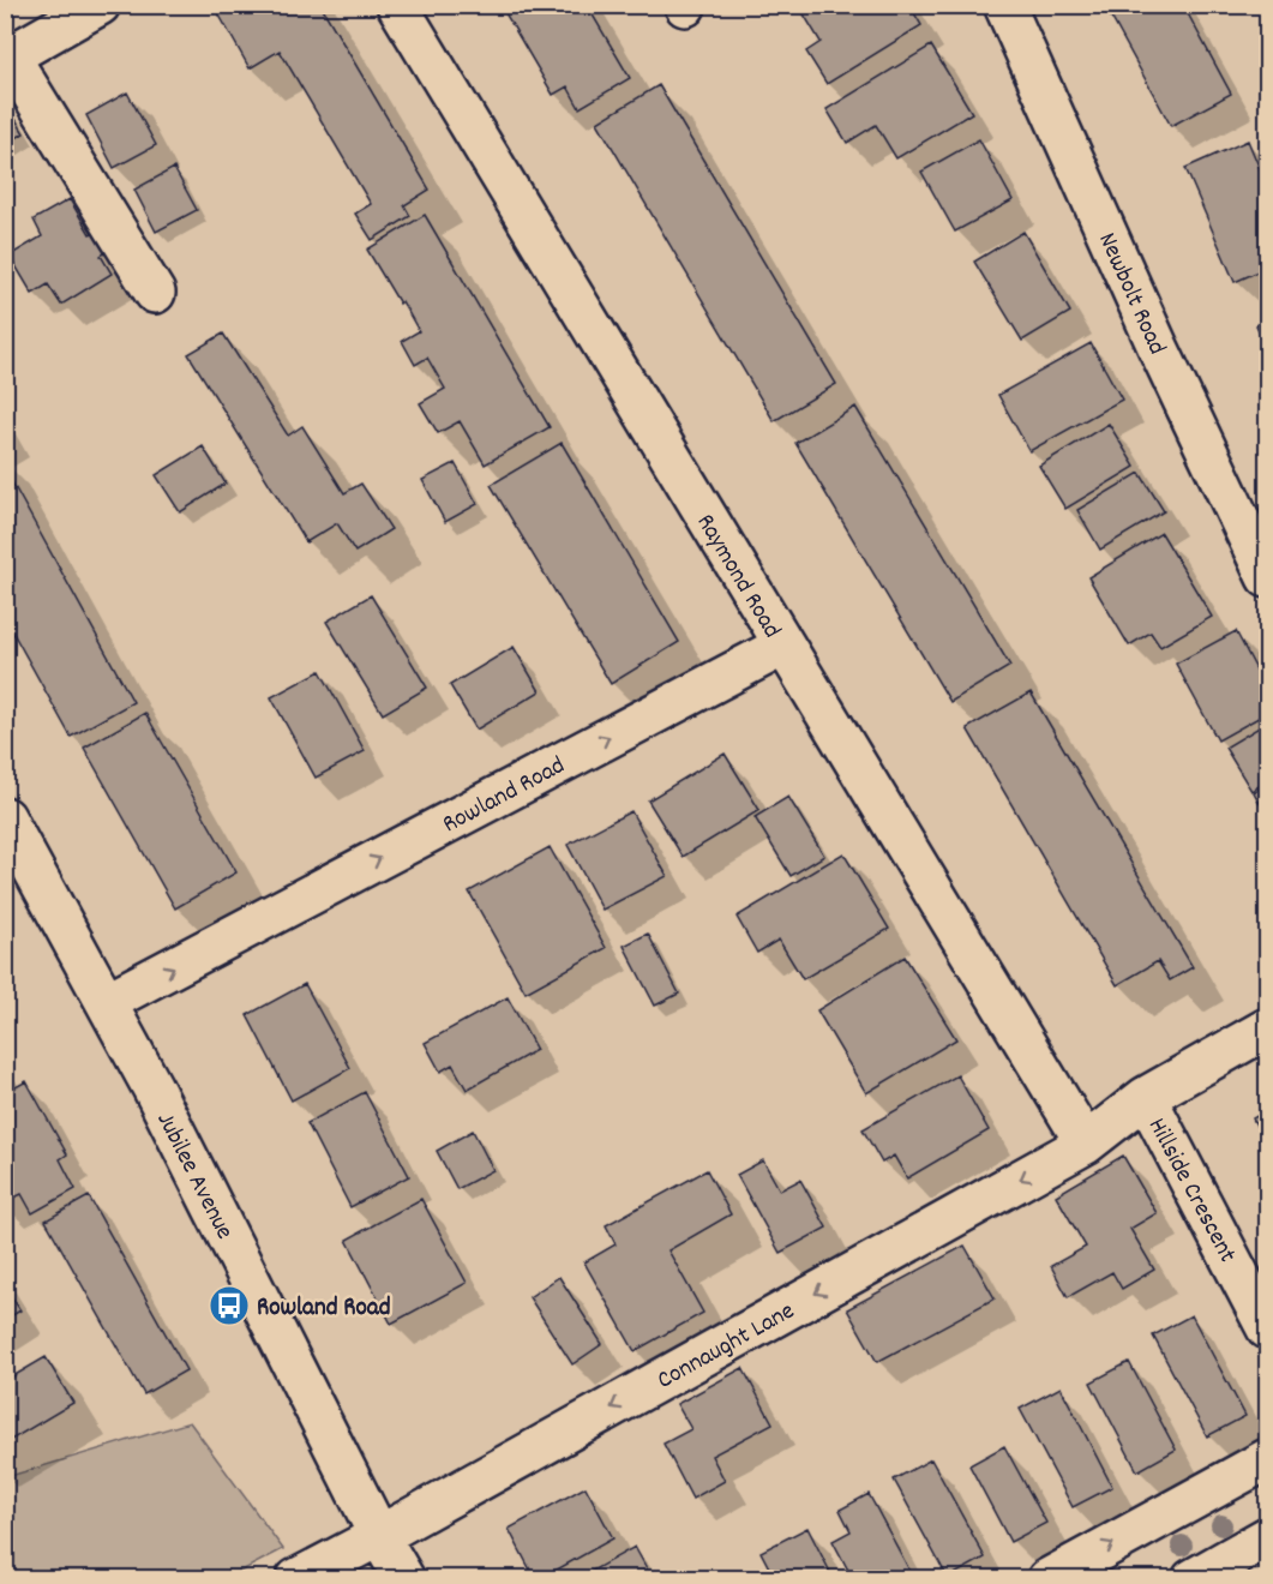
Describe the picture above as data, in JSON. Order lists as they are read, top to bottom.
{
  "streets": {
    "street": [
      "Newbolt Road",
      "Raymond Road",
      "Rowland Road",
      "Jubilee Avenue",
      "Hillside Crescent",
      "Connaught Lane"
    ]
  },
  "crossings": [
    ["Raymond Road", "Rowland Road"],
    ["Raymond Road", "Connaught Lane"],
    ["Rowland Road", "Jubilee Avenue"],
    ["Jubilee Avenue", "Connaught Lane"],
    ["Hillside Crescent", "Connaught Lane"]
  ],
  "one_way": ["Rowland Road", "Connaught Lane"],
  "places": {
    "bus stop": ["Rowland Road"]
  }
}
